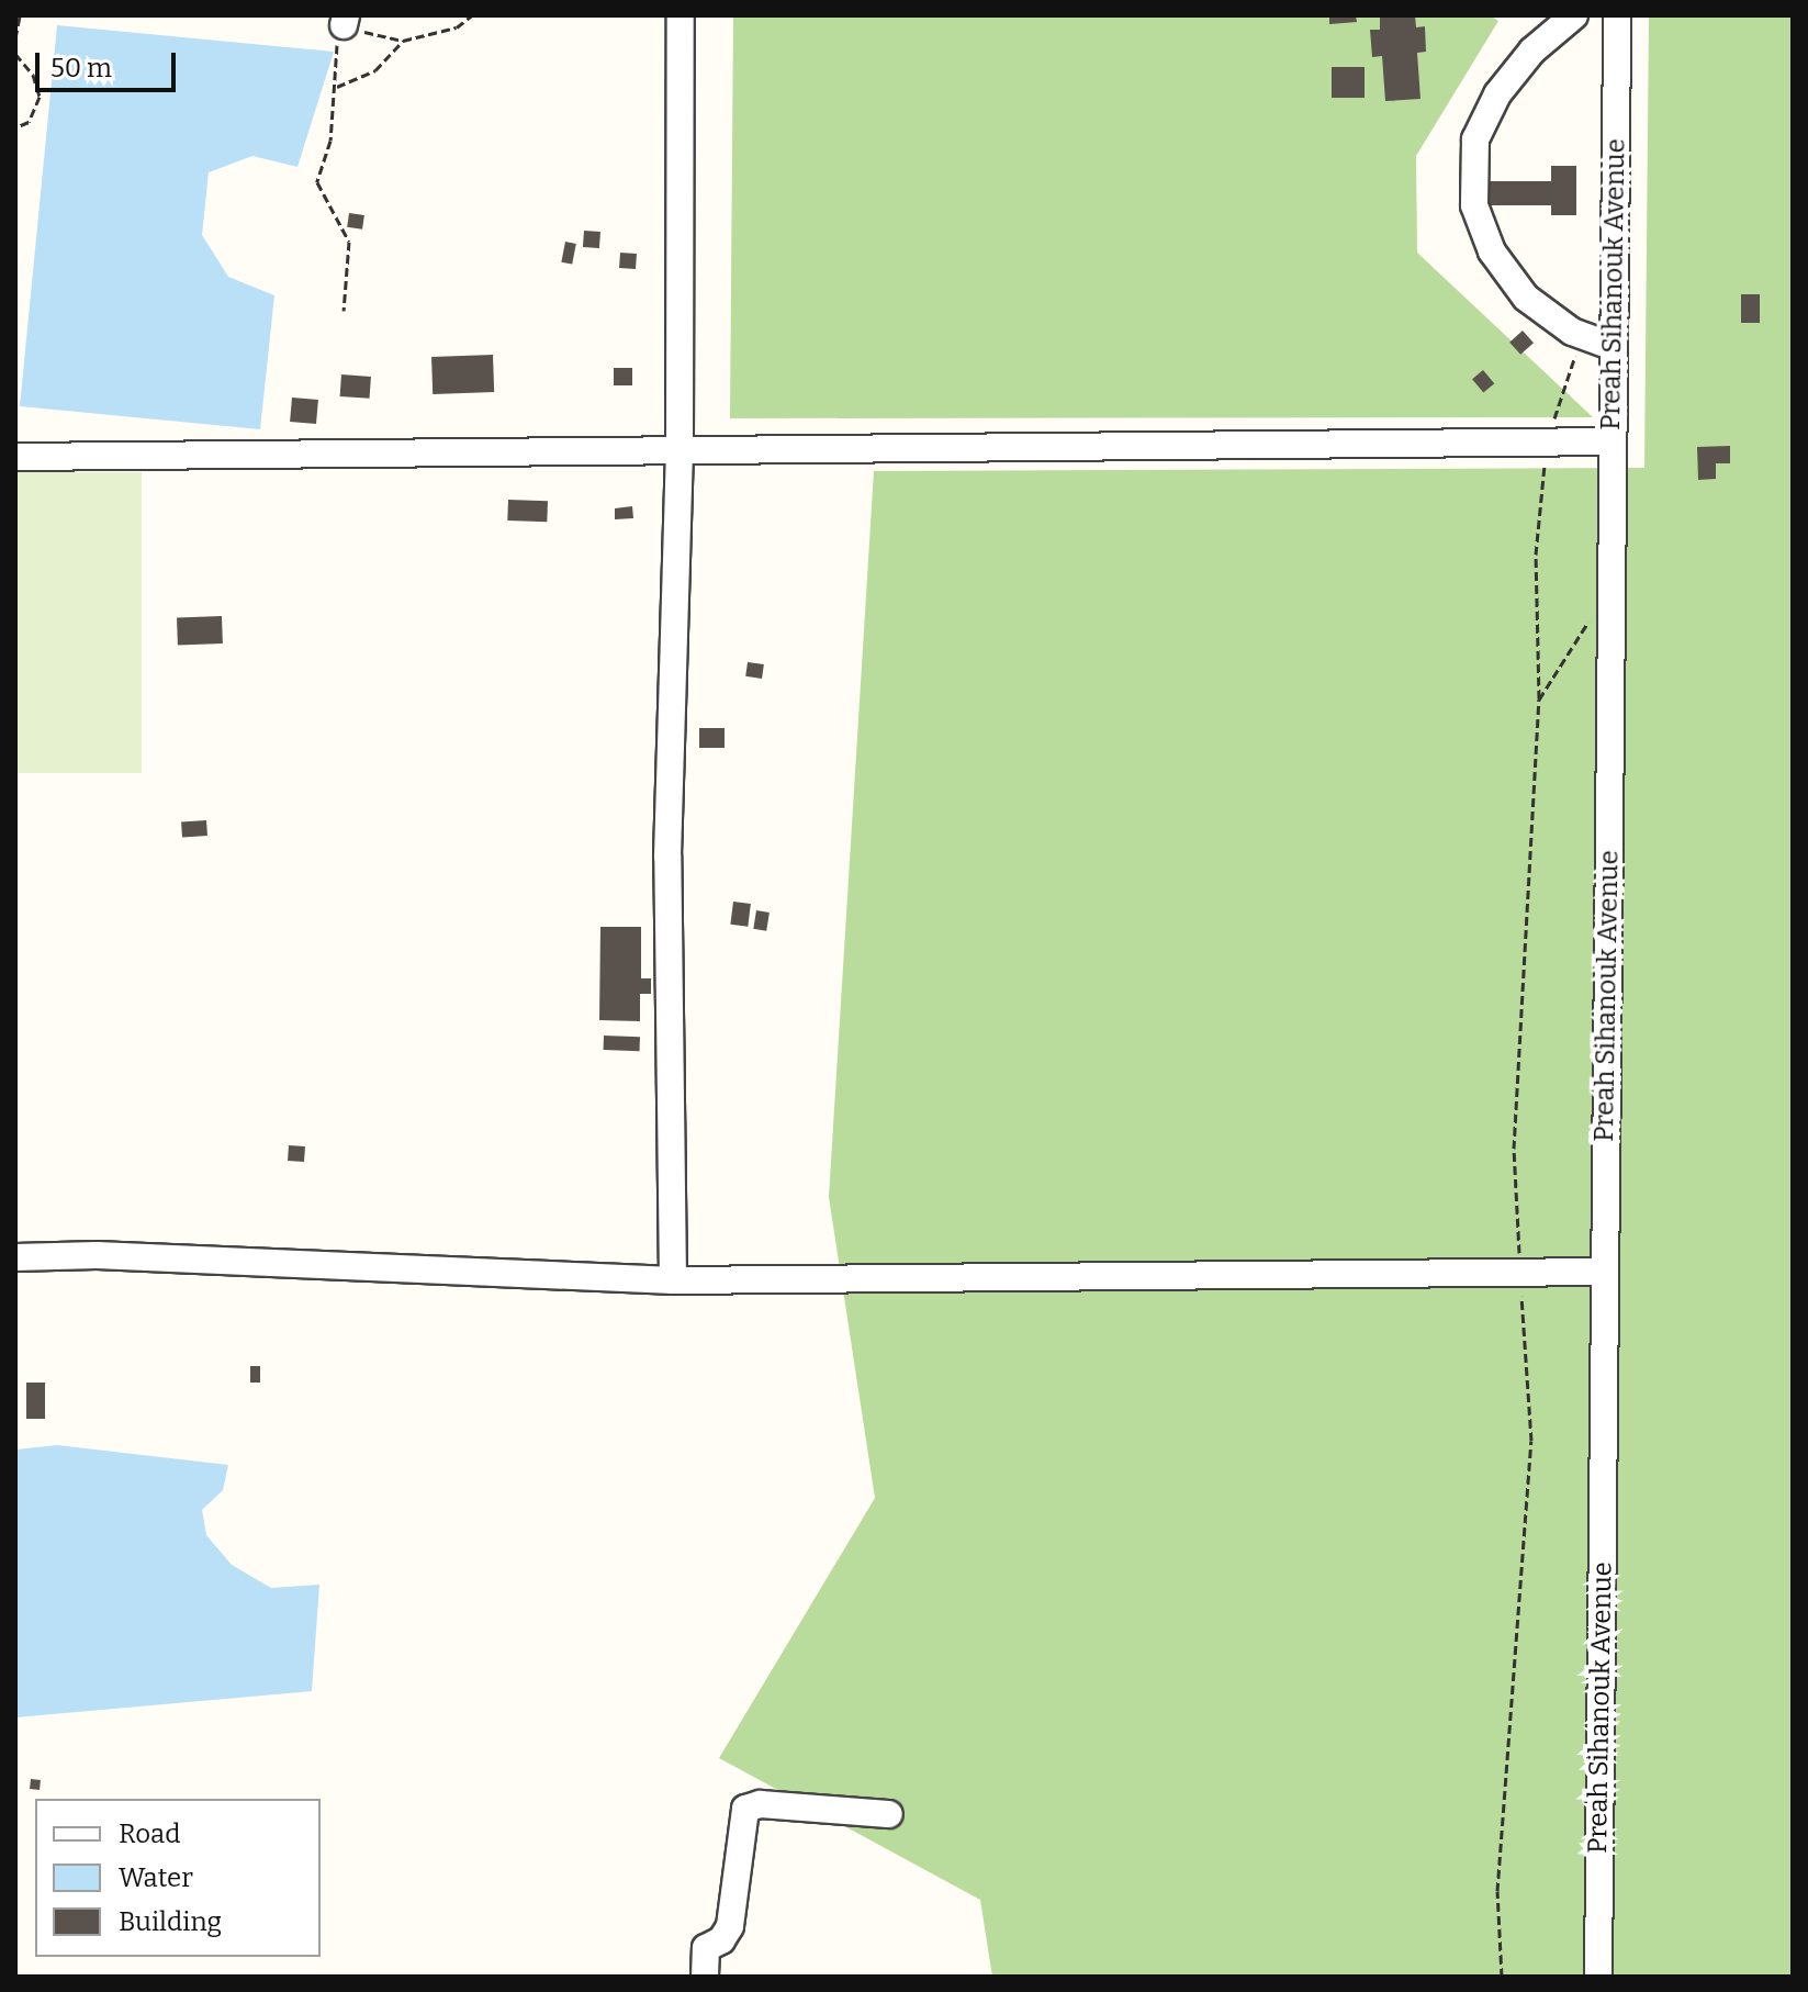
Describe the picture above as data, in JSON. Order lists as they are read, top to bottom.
{
  "streets": {
    "street": ["Preah Sihanouk Avenue"]
  },
  "legend": ["Road", "Water", "Building"],
  "scale_bar": "50 m"
}
